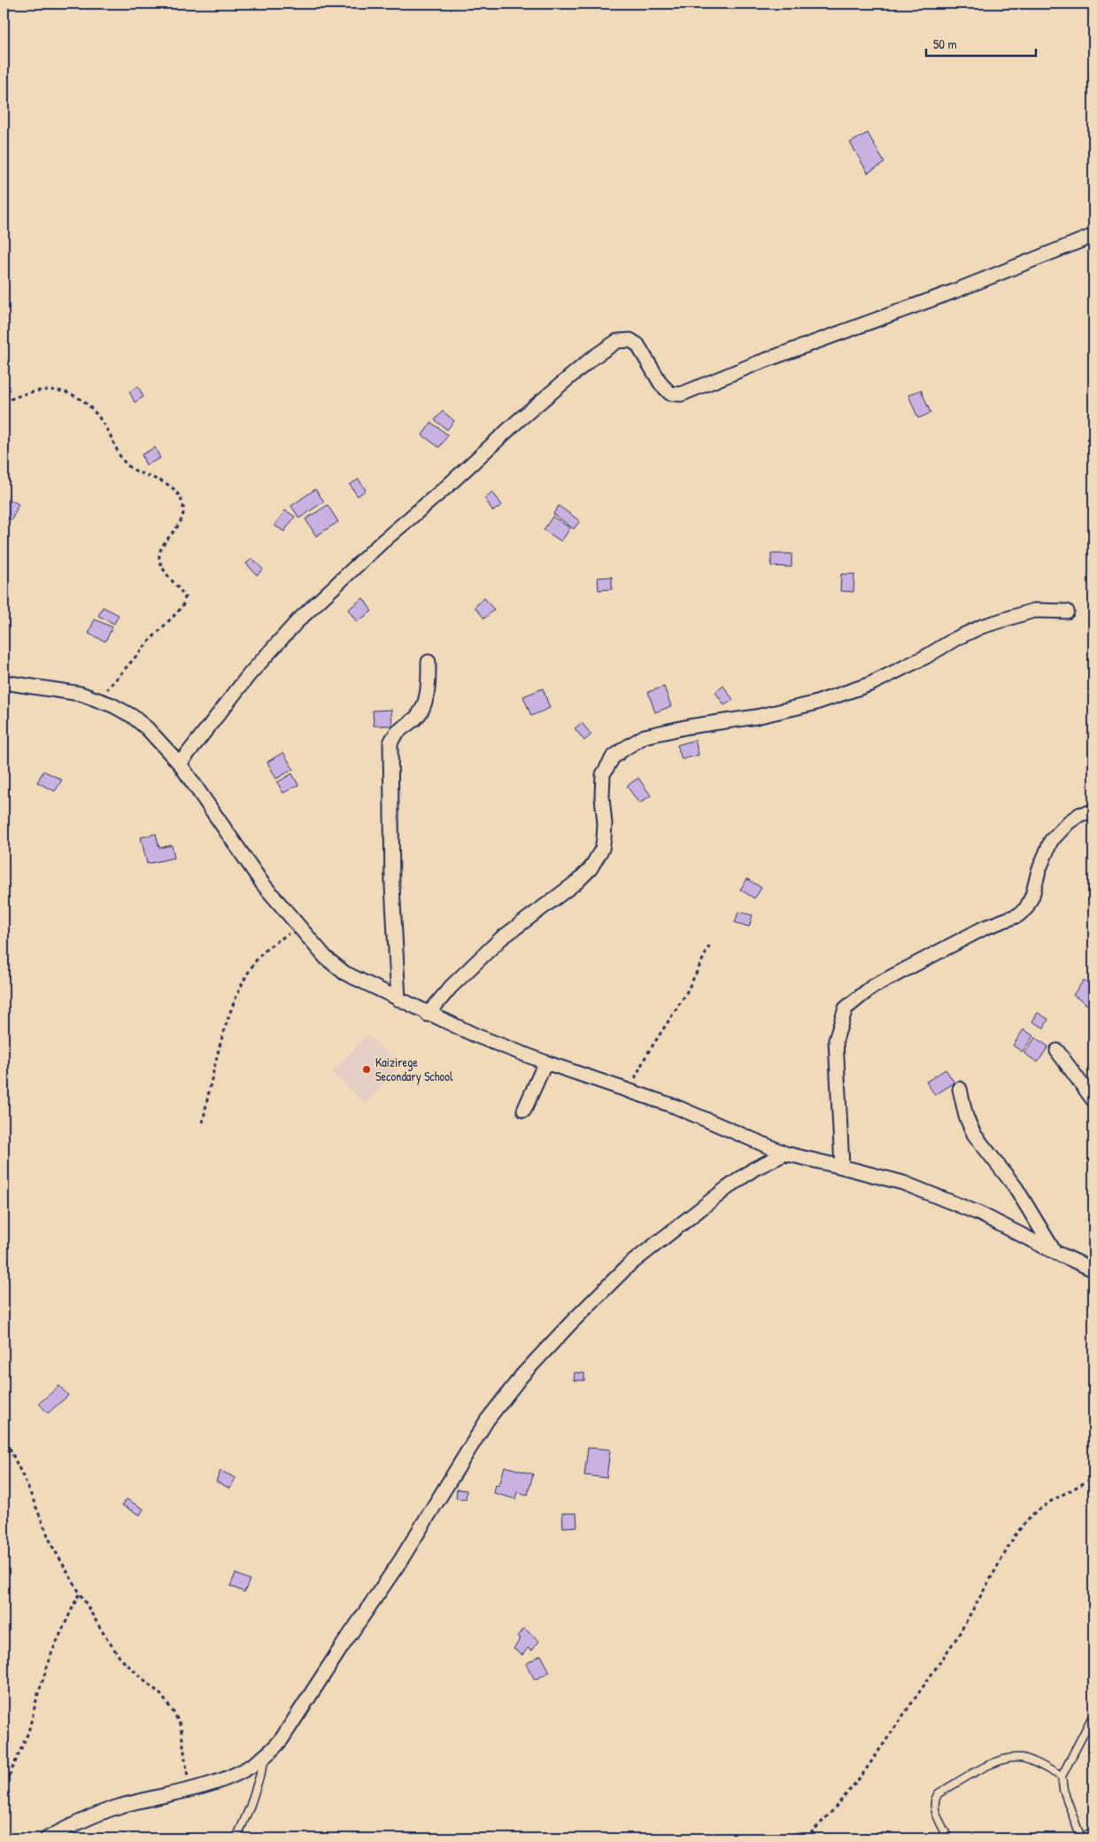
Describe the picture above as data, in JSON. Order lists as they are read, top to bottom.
{
  "places": ["Kaizirege Secondary School"],
  "scale_bar": "50 m"
}
